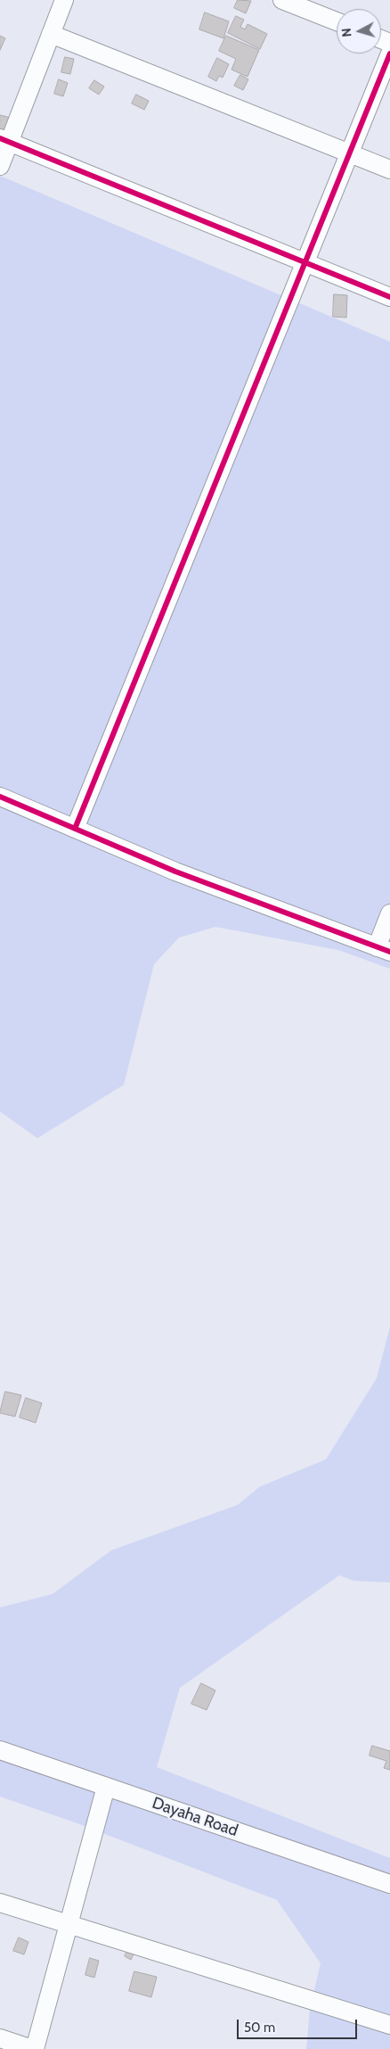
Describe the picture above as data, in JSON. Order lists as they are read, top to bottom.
{
  "streets": {
    "street": ["Dayaha Road"]
  },
  "scale_bar": "50 m",
  "north": "left"
}
